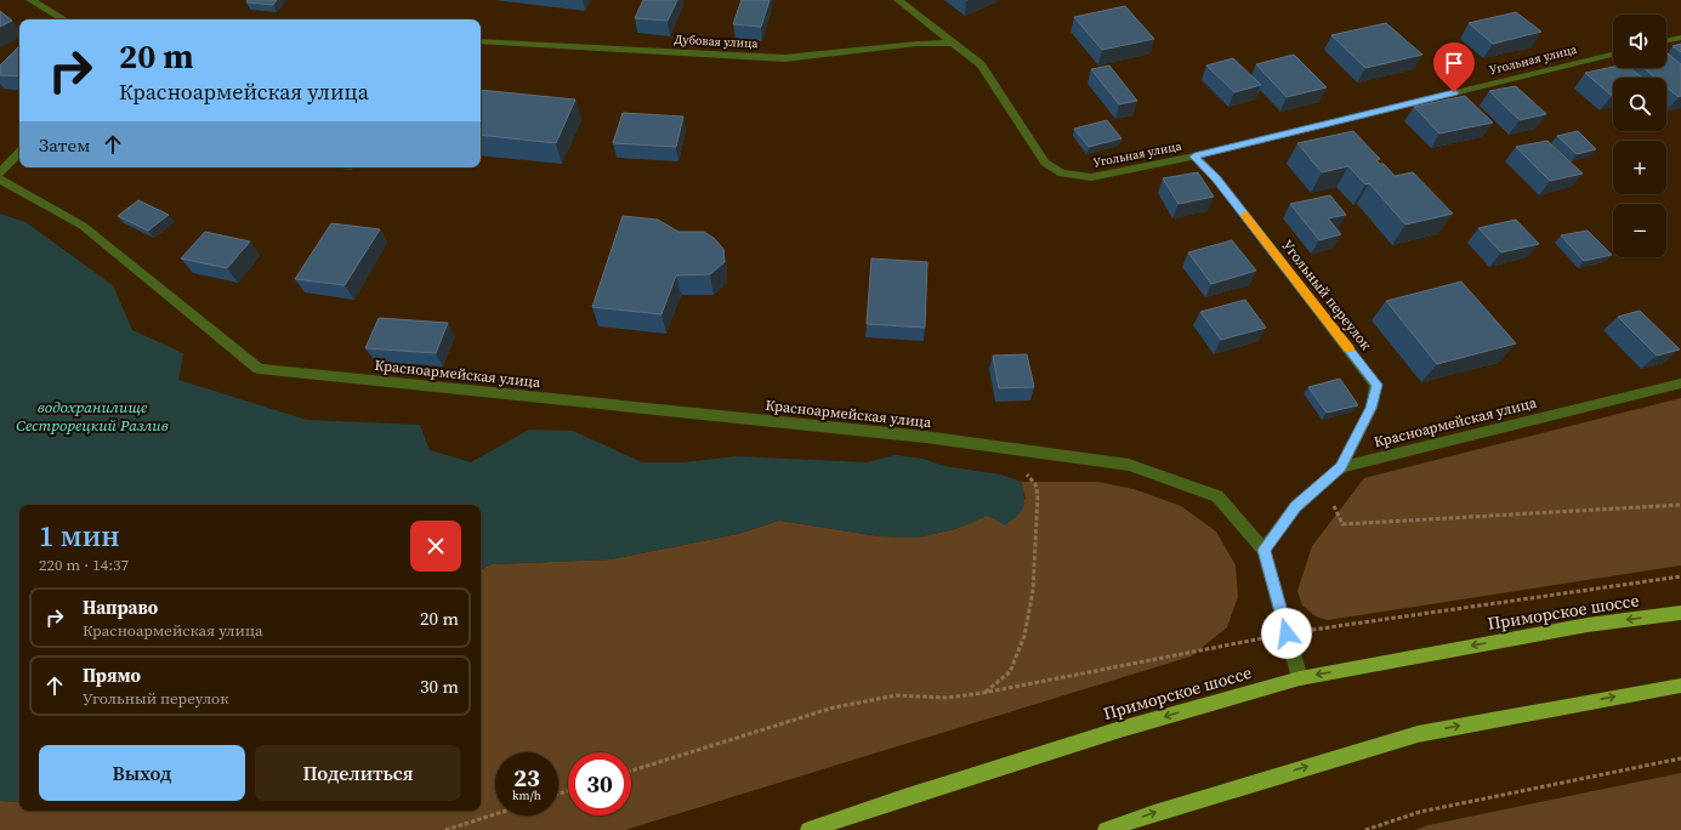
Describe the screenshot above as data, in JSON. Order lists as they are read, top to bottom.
{
  "streets": {
    "highway": ["Приморское шоссе"],
    "street": [
      "Дубовая улица",
      "Угольная улица",
      "Угольный переулок",
      "Красноармейская улица"
    ]
  },
  "crossings": [
    ["Дубовая улица", "Угольная улица"],
    ["Угольная улица", "Угольный переулок"],
    ["Угольный переулок", "Красноармейская улица"]
  ],
  "water": ["водохранилище Сестрорецкий Разлив"],
  "page": {
    "map_buttons": ["+", "−"],
    "turn": ["20 m", "Красноармейская улица"],
    "then": "Затем",
    "heading": ["1 мин", "220 m · 14:37"],
    "list": [
      {
        "name": "Направо",
        "note": "Красноармейская улица",
        "value": "20 m"
      },
      {
        "name": "Прямо",
        "note": "Угольный переулок",
        "value": "30 m"
      }
    ],
    "buttons": ["Выход", "Поделиться"],
    "speed": "23 km/h",
    "limit": "30"
  }
}
